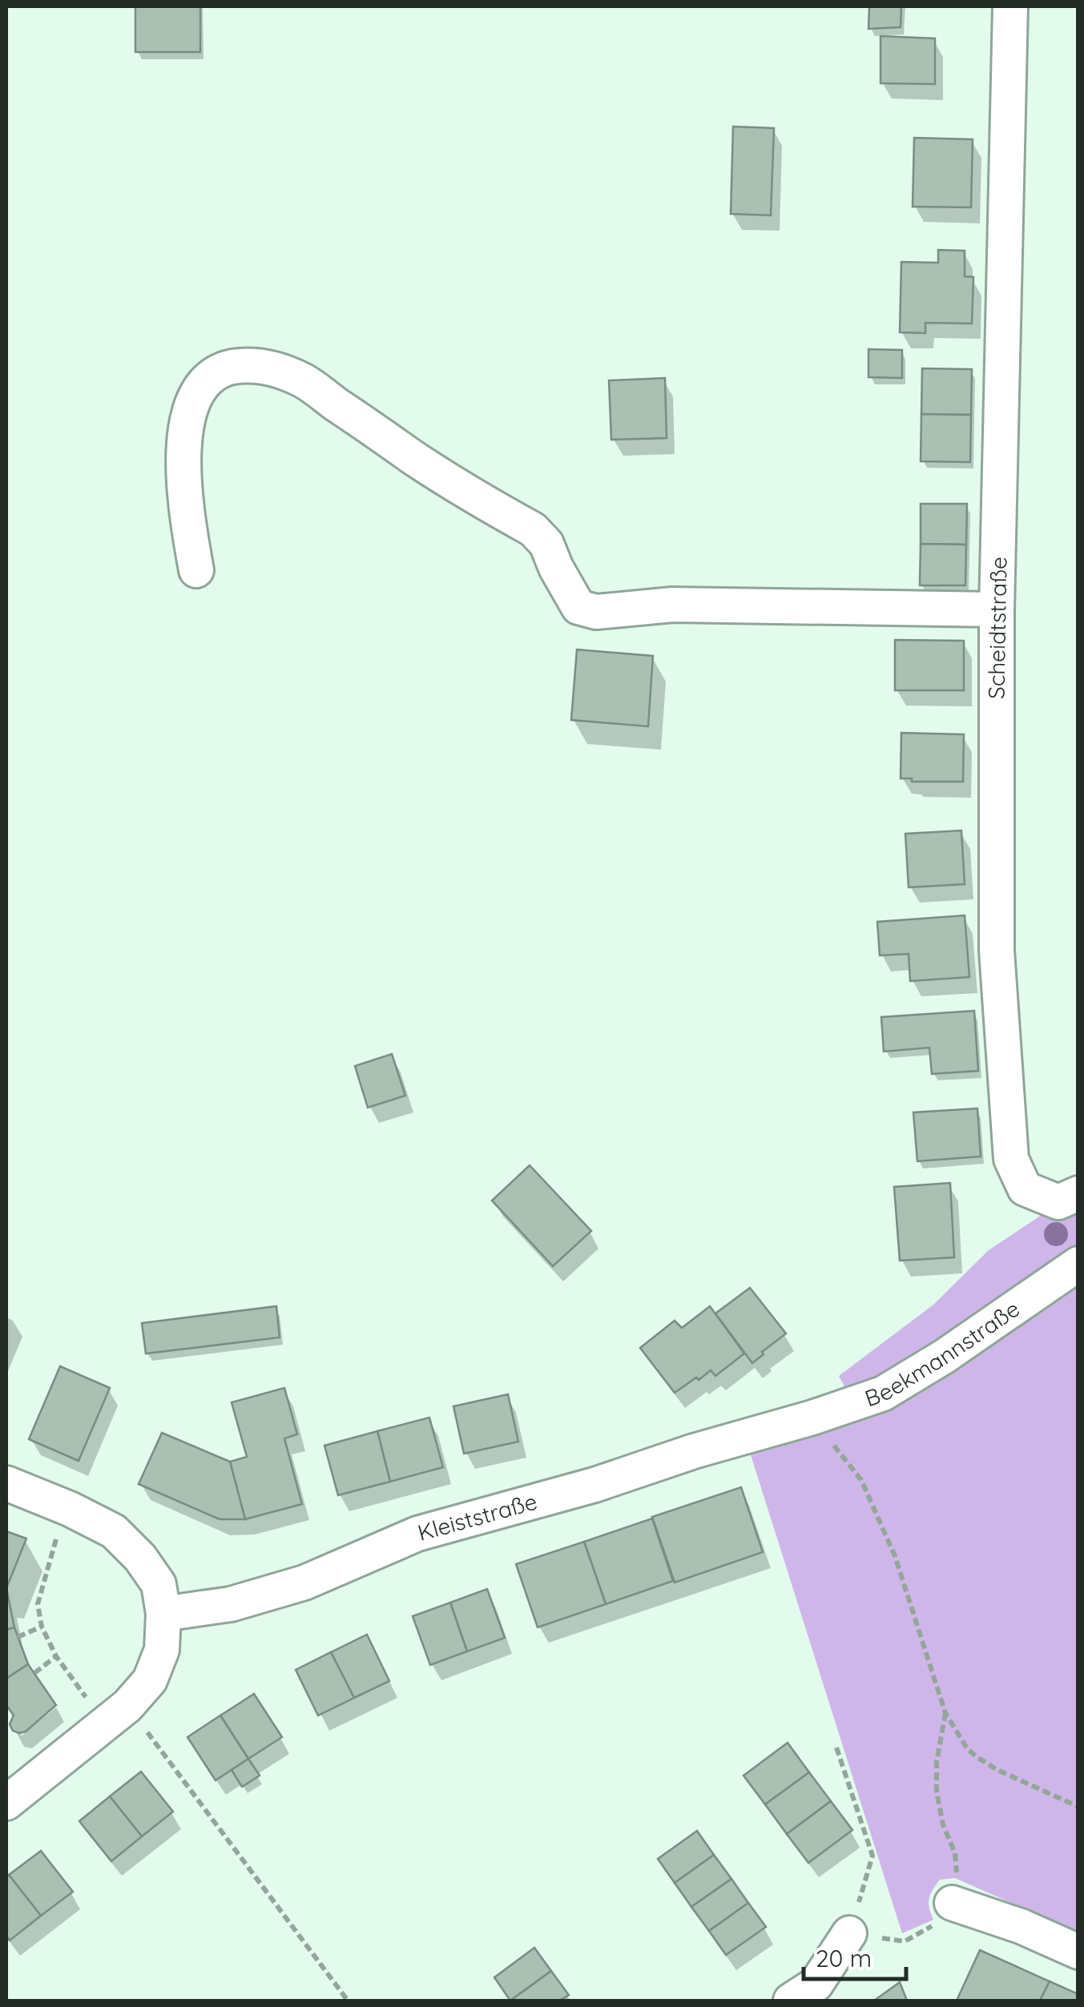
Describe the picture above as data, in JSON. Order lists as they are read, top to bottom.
{
  "streets": {
    "street": ["Scheidtstraße", "Beekmannstraße", "Kleiststraße"]
  },
  "crossings": [
    ["Beekmannstraße", "Kleiststraße"]
  ],
  "scale_bar": "20 m"
}
